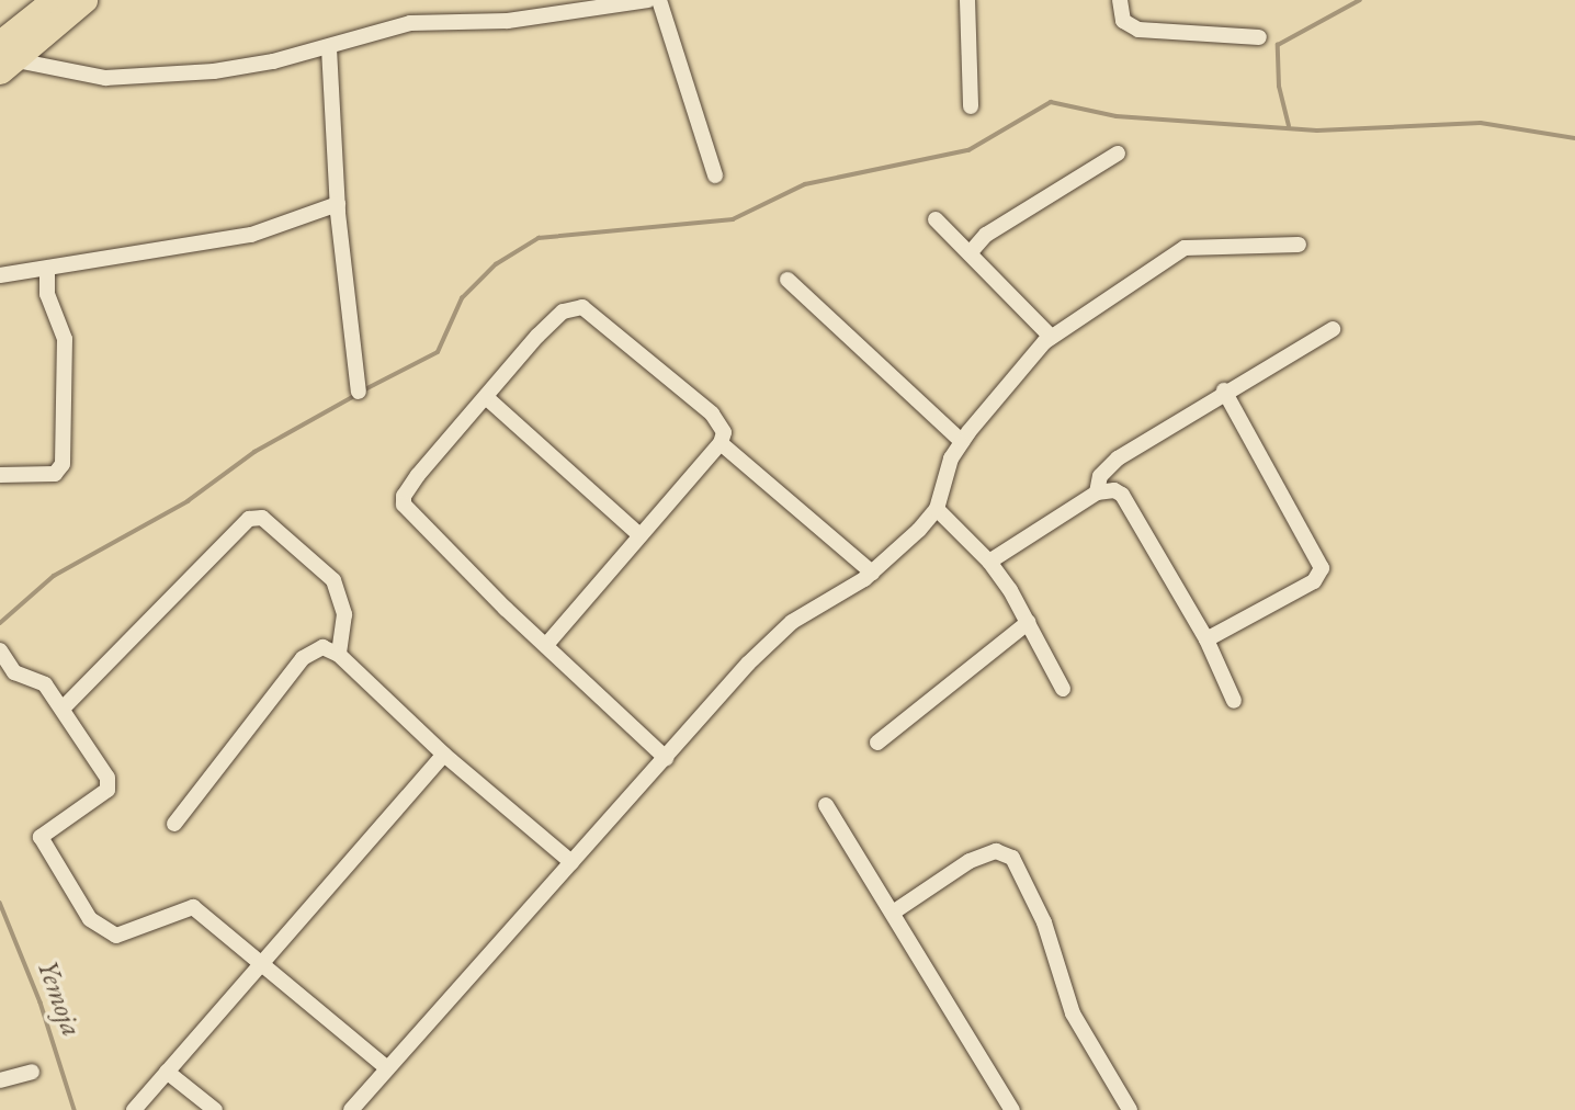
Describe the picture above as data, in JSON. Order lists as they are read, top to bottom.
{
  "water": ["Yemoja"]
}
